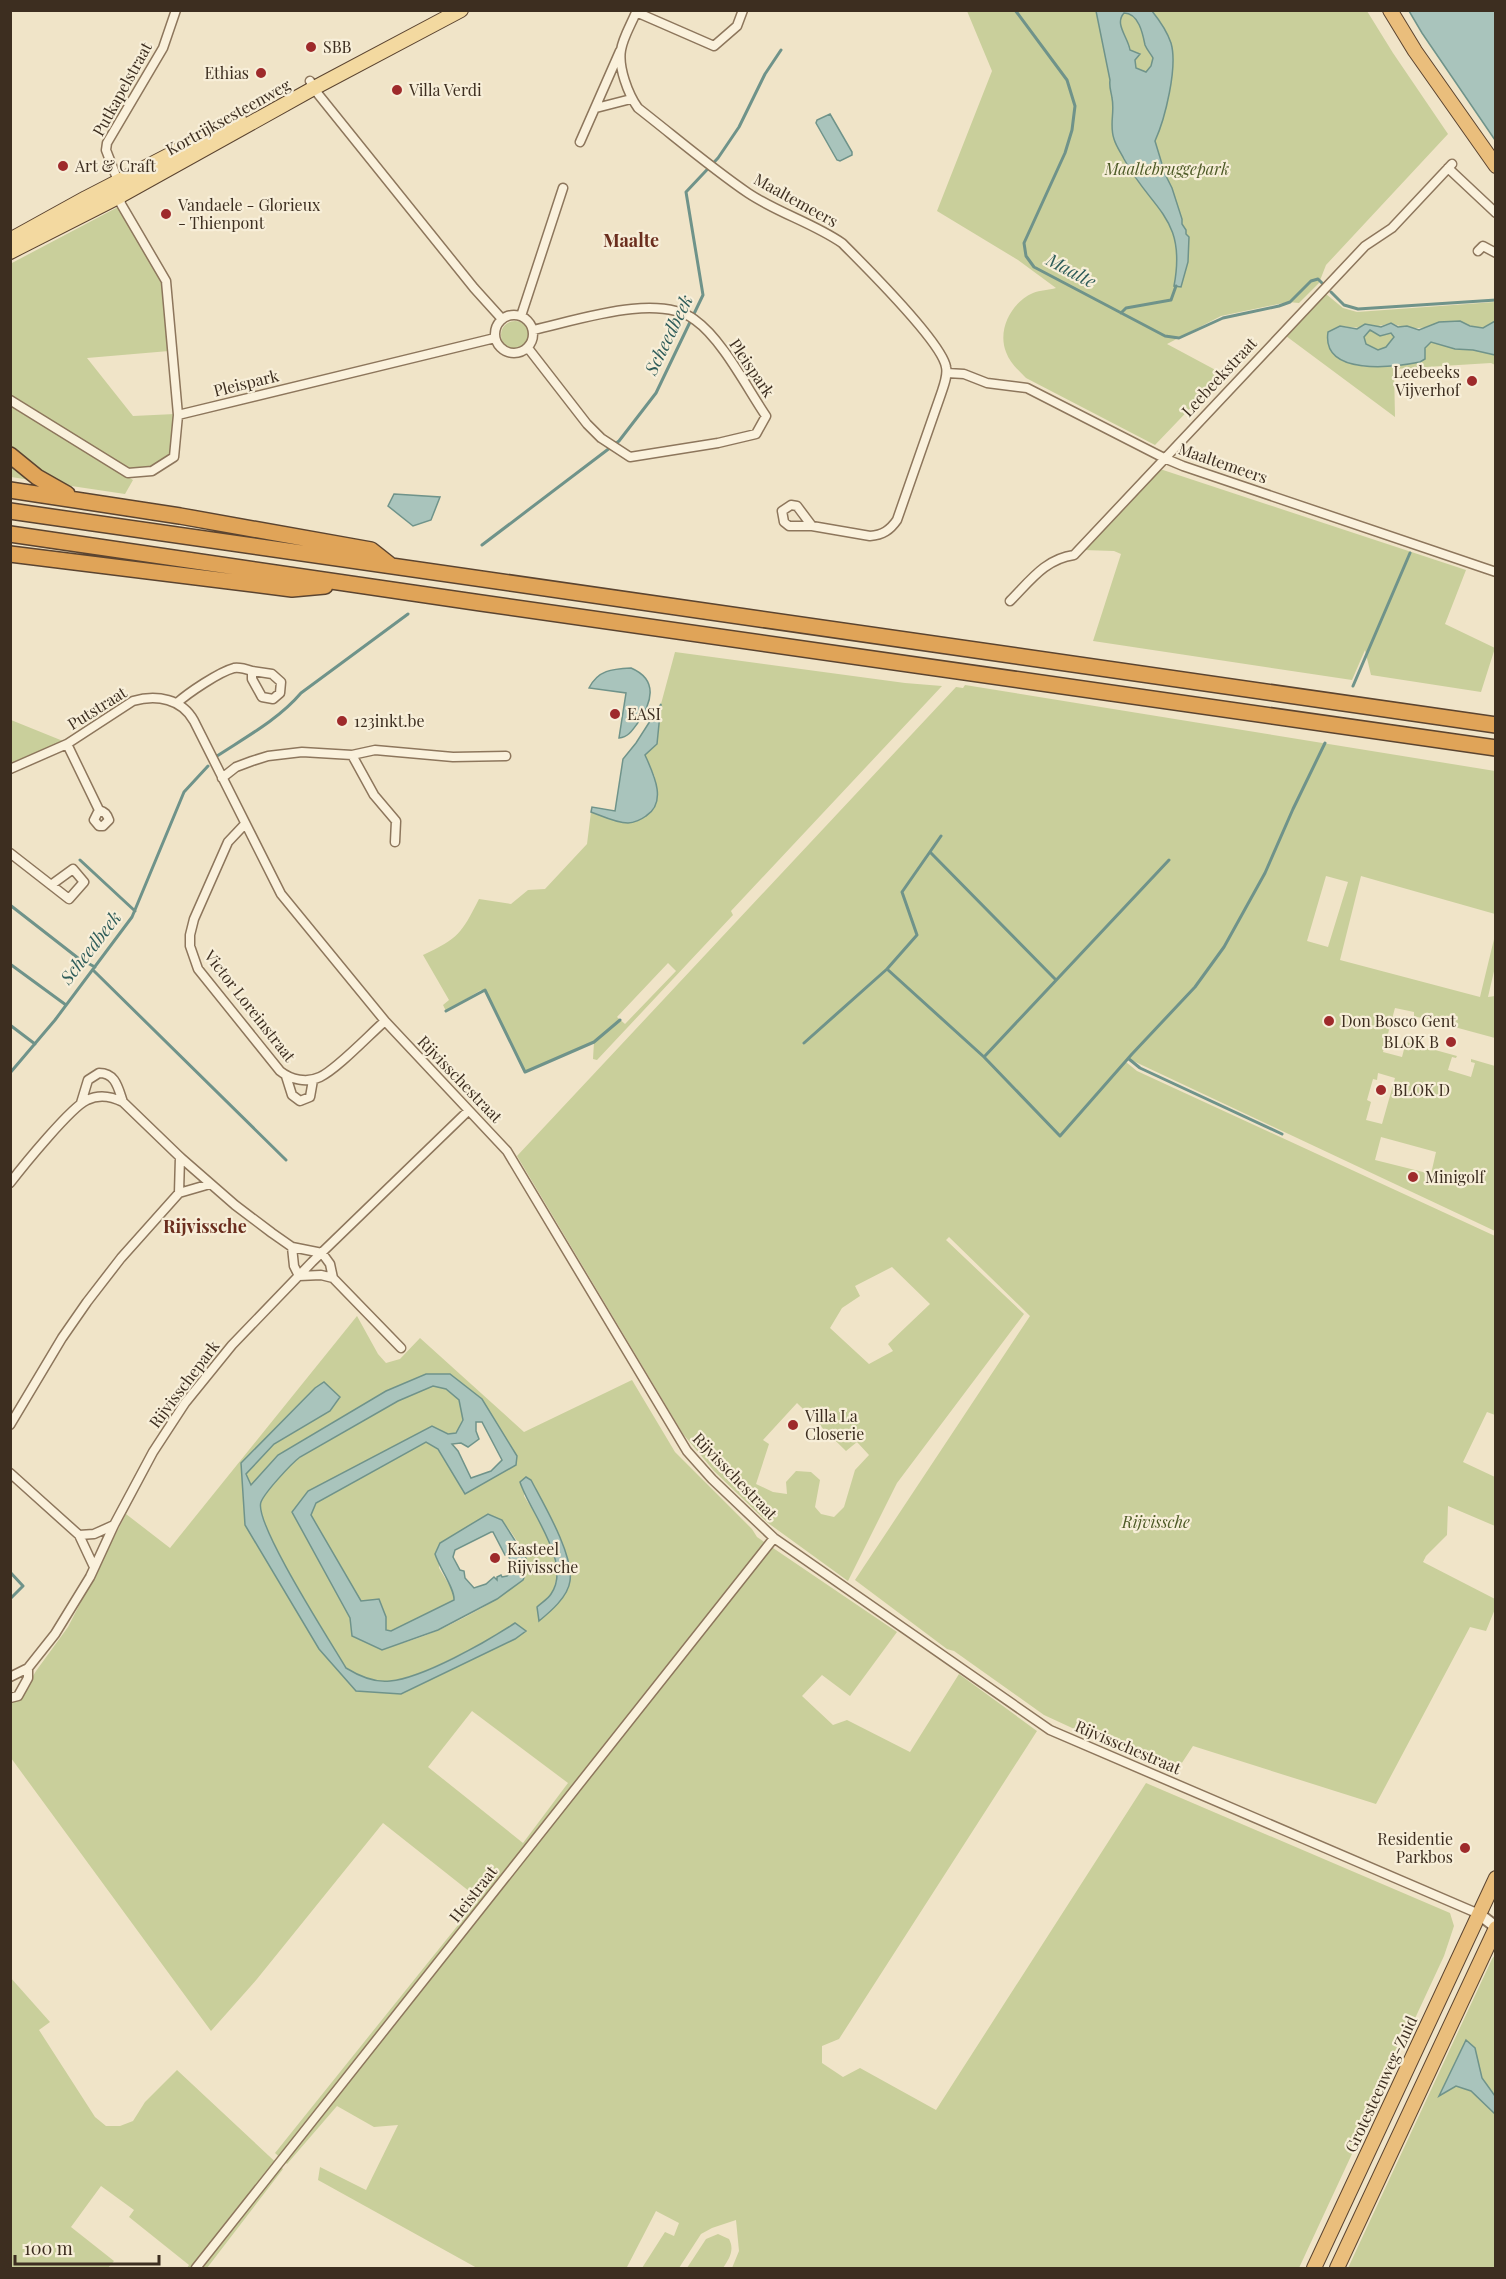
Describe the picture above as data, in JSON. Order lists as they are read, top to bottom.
{
  "streets": {
    "highway": ["Grotesteenweg-Zuid"],
    "main road": ["Kortrijksesteenweg"],
    "street": [
      "Putkapelstraat",
      "Maaltemeers",
      "Pleispark",
      "Leebeekstraat",
      "Putstraat",
      "Victor Loreinstraat",
      "Rijvisschestraat",
      "Rijvisschepark",
      "Heistraat"
    ]
  },
  "crossings": [
    ["Putkapelstraat", "Kortrijksesteenweg"],
    ["Putkapelstraat", "Pleispark"],
    ["Maaltemeers", "Leebeekstraat"],
    ["Victor Loreinstraat", "Rijvisschestraat"],
    ["Rijvisschestraat", "Rijvisschepark"],
    ["Rijvisschestraat", "Heistraat"],
    ["Rijvisschestraat", "Grotesteenweg-Zuid"]
  ],
  "districts": ["Maalte", "Rijvissche"],
  "water": ["Maalte", "Scheedbeek"],
  "parks": ["Maaltebruggepark", "Rijvissche"],
  "places": [
    "SBB",
    "Ethias",
    "Villa Verdi",
    "Art & Craft",
    "Vandaele - Glorieux - Thienpont",
    "Leebeeks Vijverhof",
    "EASI",
    "123inkt.be",
    "Don Bosco Gent",
    "BLOK B",
    "BLOK D",
    "Minigolf",
    "Villa La Closerie",
    "Kasteel Rijvissche",
    "Residentie Parkbos"
  ],
  "scale_bar": "100 m"
}
